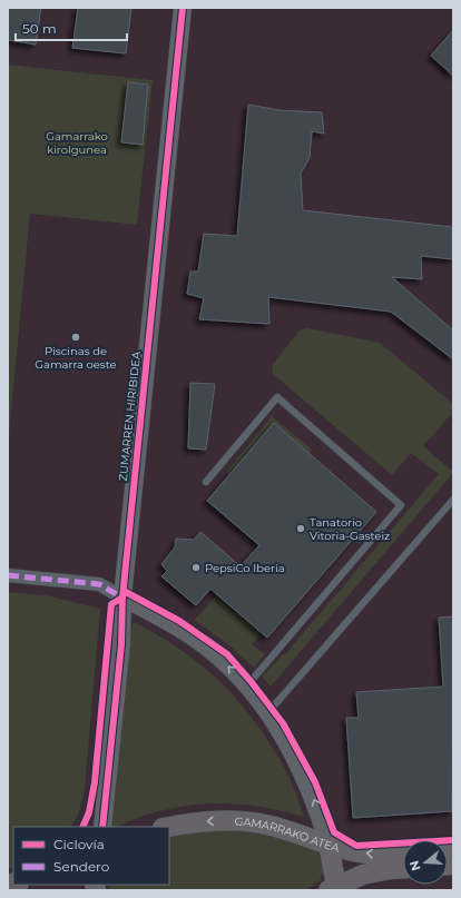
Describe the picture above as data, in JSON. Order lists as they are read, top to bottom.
{
  "streets": {
    "main road": ["GAMARRAKO ATEA"],
    "street": ["ZUMARREN HIRIBIDEA"]
  },
  "parks": ["Gamarrako kirolgunea"],
  "places": ["Piscinas de Gamarra oeste", "Tanatorio Vitoria-Gasteiz", "PepsiCo Iberia"],
  "legend": ["Ciclovía", "Sendero"],
  "scale_bar": "50 m",
  "north": "left"
}
